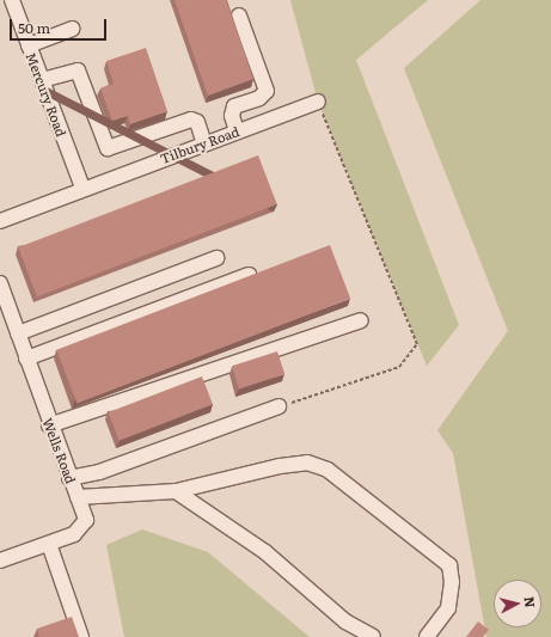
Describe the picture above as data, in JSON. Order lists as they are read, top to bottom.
{
  "streets": {
    "street": ["Mercury Road", "Tilbury Road", "Wells Road"]
  },
  "crossings": [
    ["Mercury Road", "Tilbury Road"]
  ],
  "scale_bar": "50 m",
  "north": "right"
}
